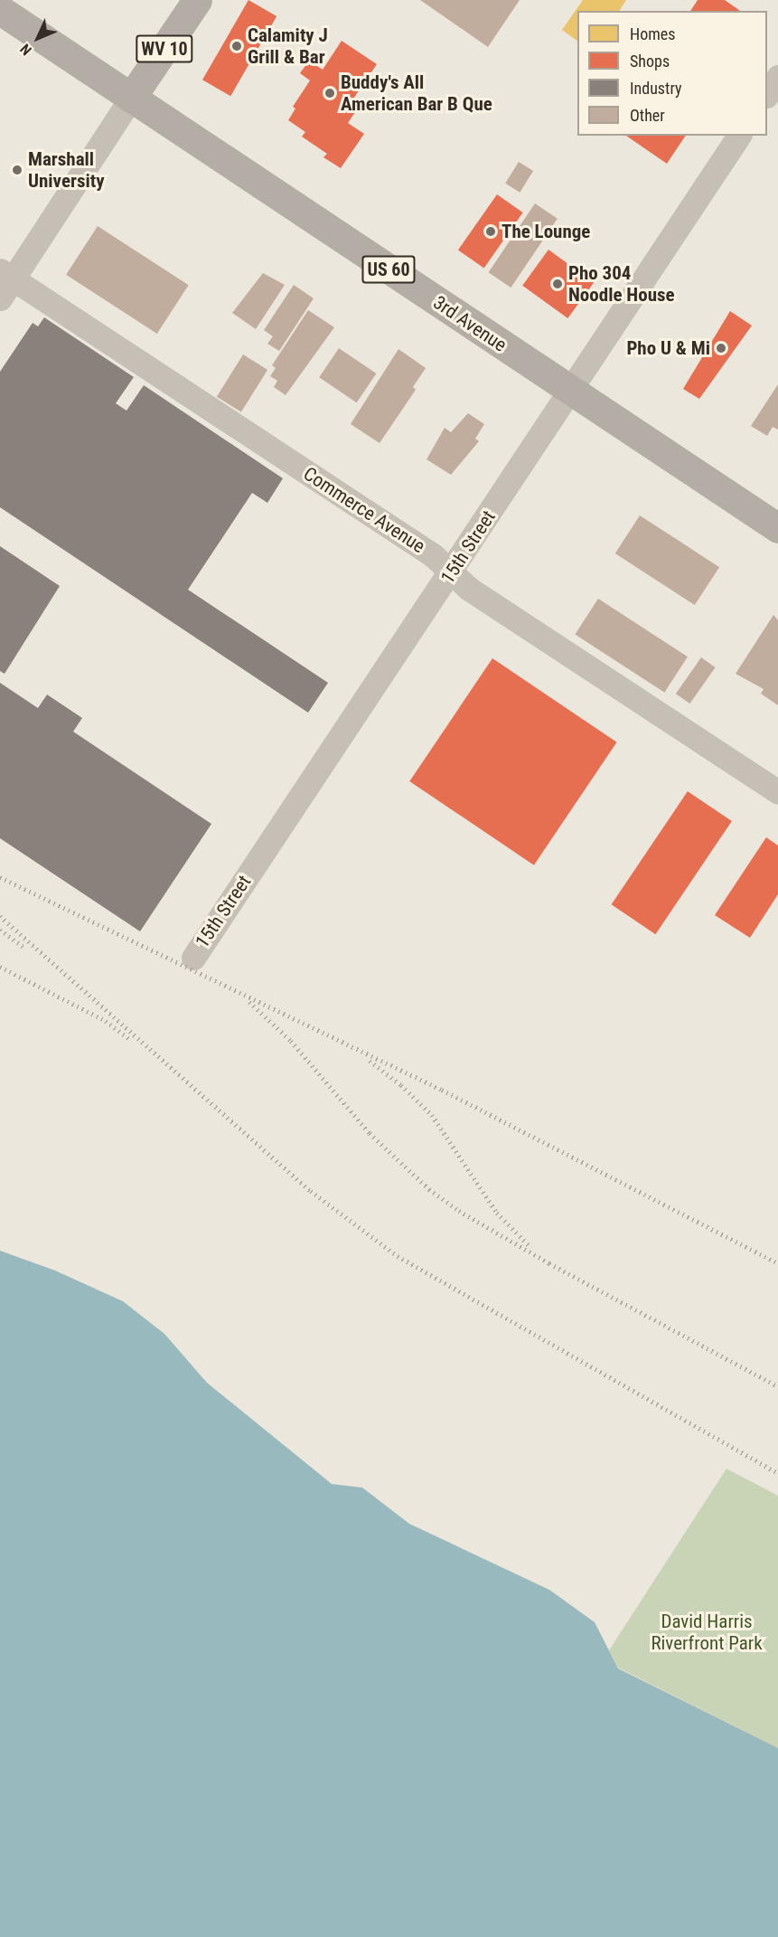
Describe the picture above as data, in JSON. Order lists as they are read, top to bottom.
{
  "streets": {
    "main road": ["WV 10", "US 60", "3rd Avenue"],
    "street": ["Commerce Avenue", "15th Street"]
  },
  "crossings": [
    ["WV 10", "3rd Avenue"],
    ["3rd Avenue", "15th Street"],
    ["Commerce Avenue", "15th Street"]
  ],
  "parks": ["David Harris Riverfront Park"],
  "places": [
    "Calamity J Grill & Bar",
    "Buddy's All American Bar B Que",
    "Marshall University",
    "The Lounge",
    "Pho 304 Noodle House",
    "Pho U & Mi"
  ],
  "legend": [
    "Homes",
    "Shops",
    "Industry",
    "Other"
  ],
  "north": "bottom left"
}
